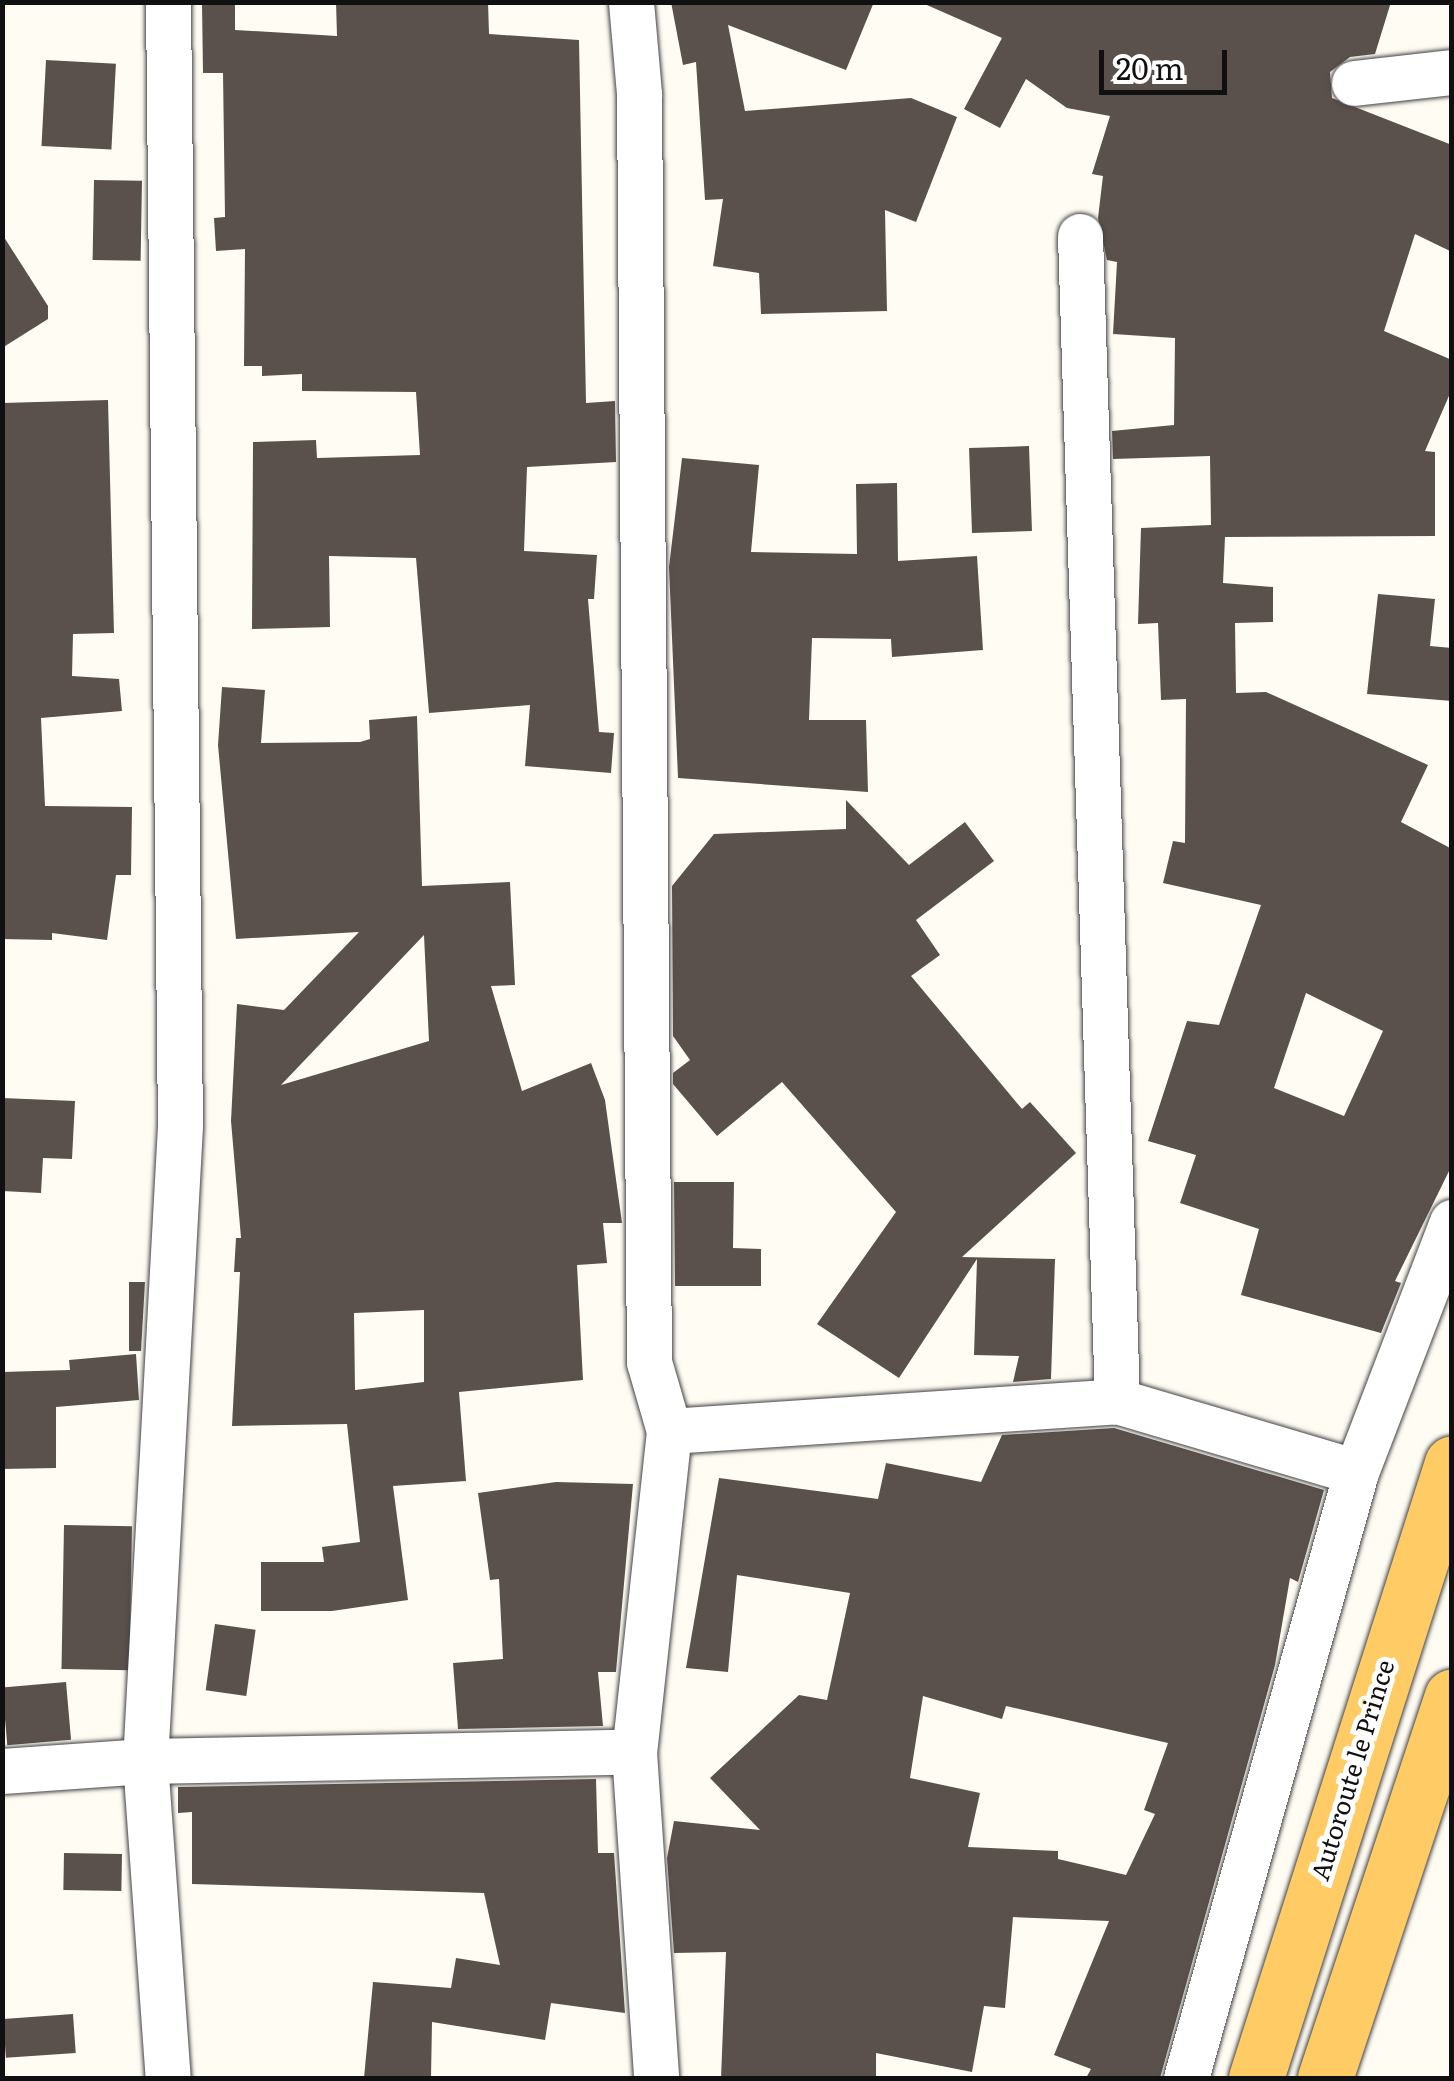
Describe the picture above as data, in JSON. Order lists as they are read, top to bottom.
{
  "streets": {
    "main road": ["Autoroute le Prince"]
  },
  "scale_bar": "20 m"
}
